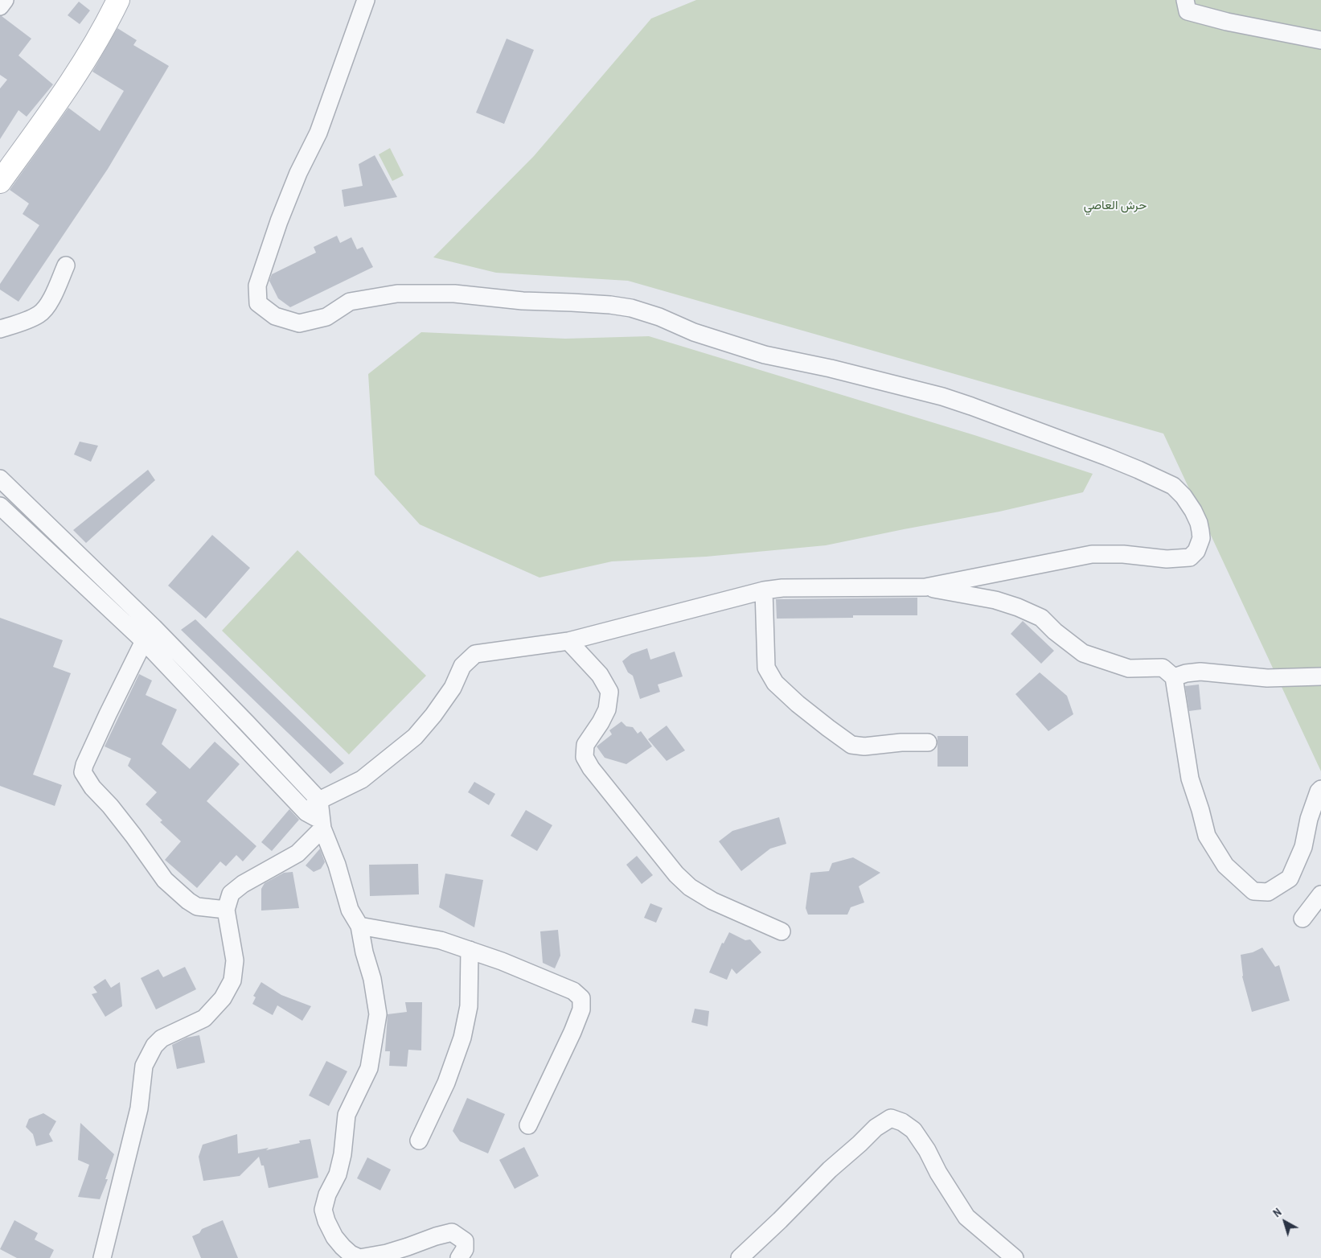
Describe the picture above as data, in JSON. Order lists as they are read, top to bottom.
{
  "parks": ["حرش العاصي"],
  "north": "top left"
}
